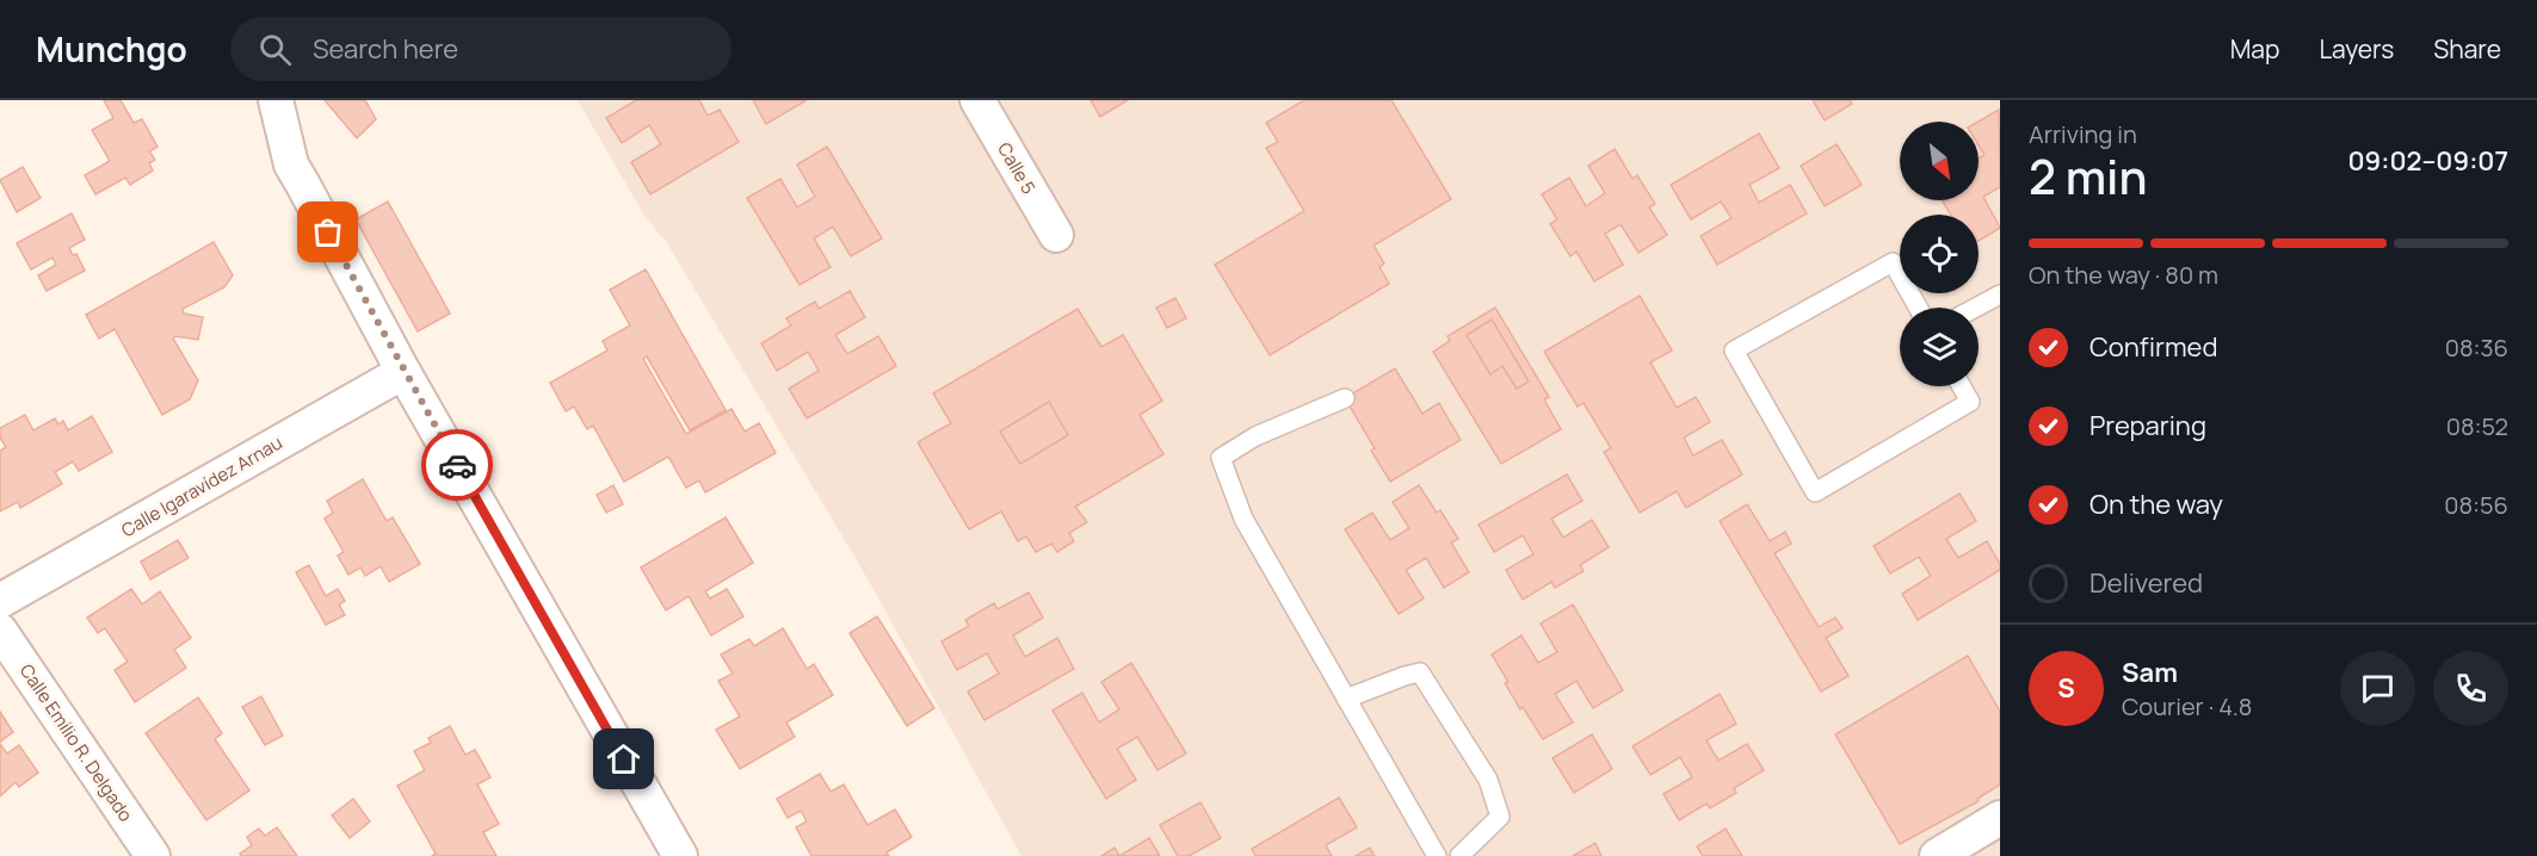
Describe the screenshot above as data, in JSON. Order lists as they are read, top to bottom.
{
  "streets": {
    "street": ["Calle 5", "Calle Igaravídez Arnau", "Calle Emilio R. Delgado"]
  },
  "north": "bottom right",
  "page": {
    "header": "Munchgo",
    "search": "Search here",
    "nav": ["Map", "Layers", "Share"],
    "heading": ["2 min", "Arriving in", "09:02–09:07"],
    "panel": ["Sam", "Courier · 4.8"],
    "bar": "On the way · 80 m",
    "list": [
      ["Confirmed", "08:36"],
      ["Preparing", "08:52"],
      ["On the way", "08:56"],
      "Delivered"
    ],
    "round": "S"
  }
}
